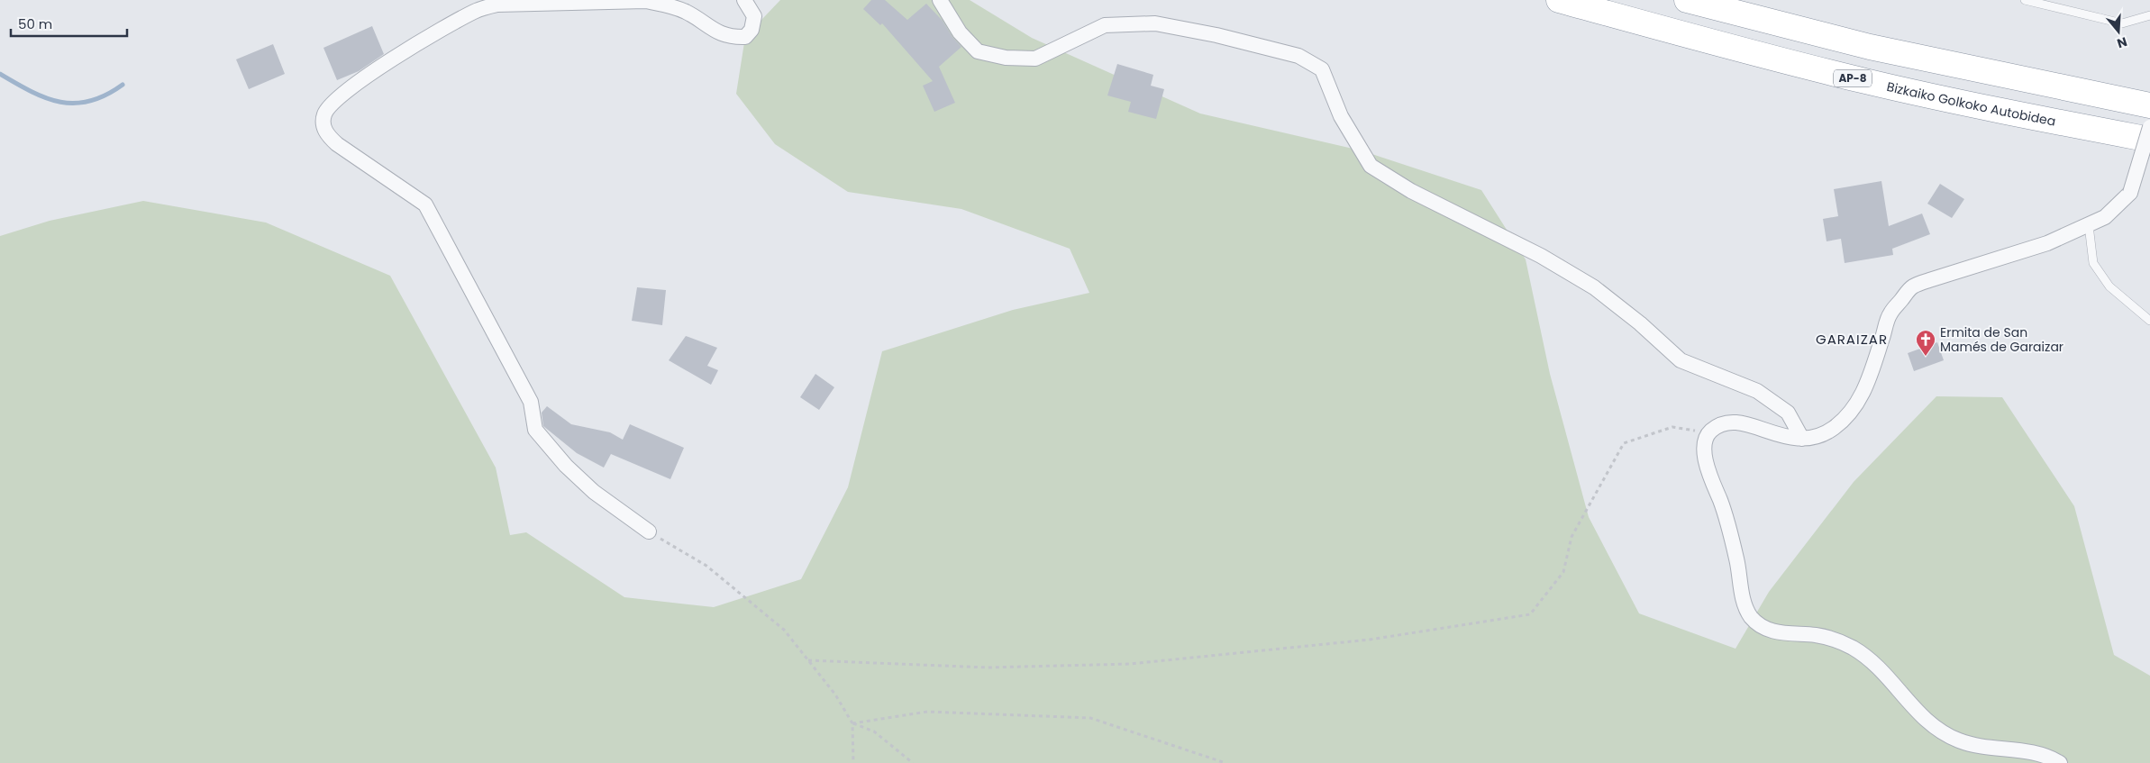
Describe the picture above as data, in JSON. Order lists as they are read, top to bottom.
{
  "streets": {
    "highway": ["AP-8", "Bizkaiko Golkoko Autobidea"]
  },
  "districts": ["GARAIZAR"],
  "places": {
    "church": ["Ermita de San Mamés de Garaizar"]
  },
  "scale_bar": "50 m",
  "north": "bottom"
}
